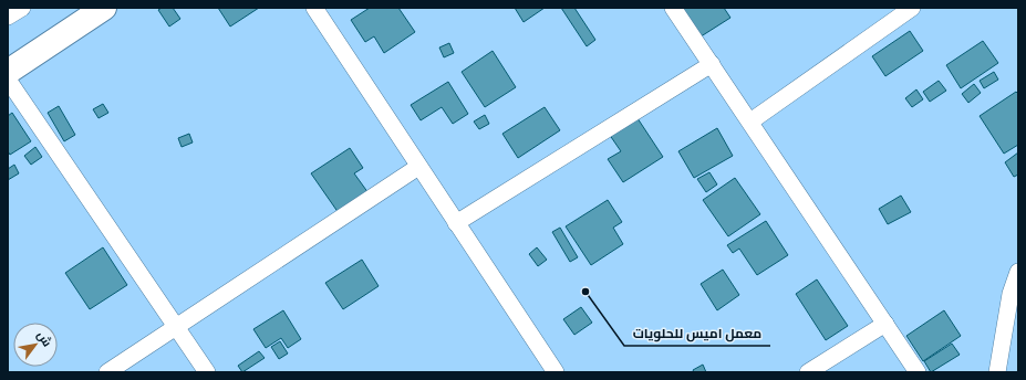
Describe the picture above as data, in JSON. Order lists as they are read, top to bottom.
{
  "places": ["معمل اميس للحلويات"],
  "north": "top right"
}
